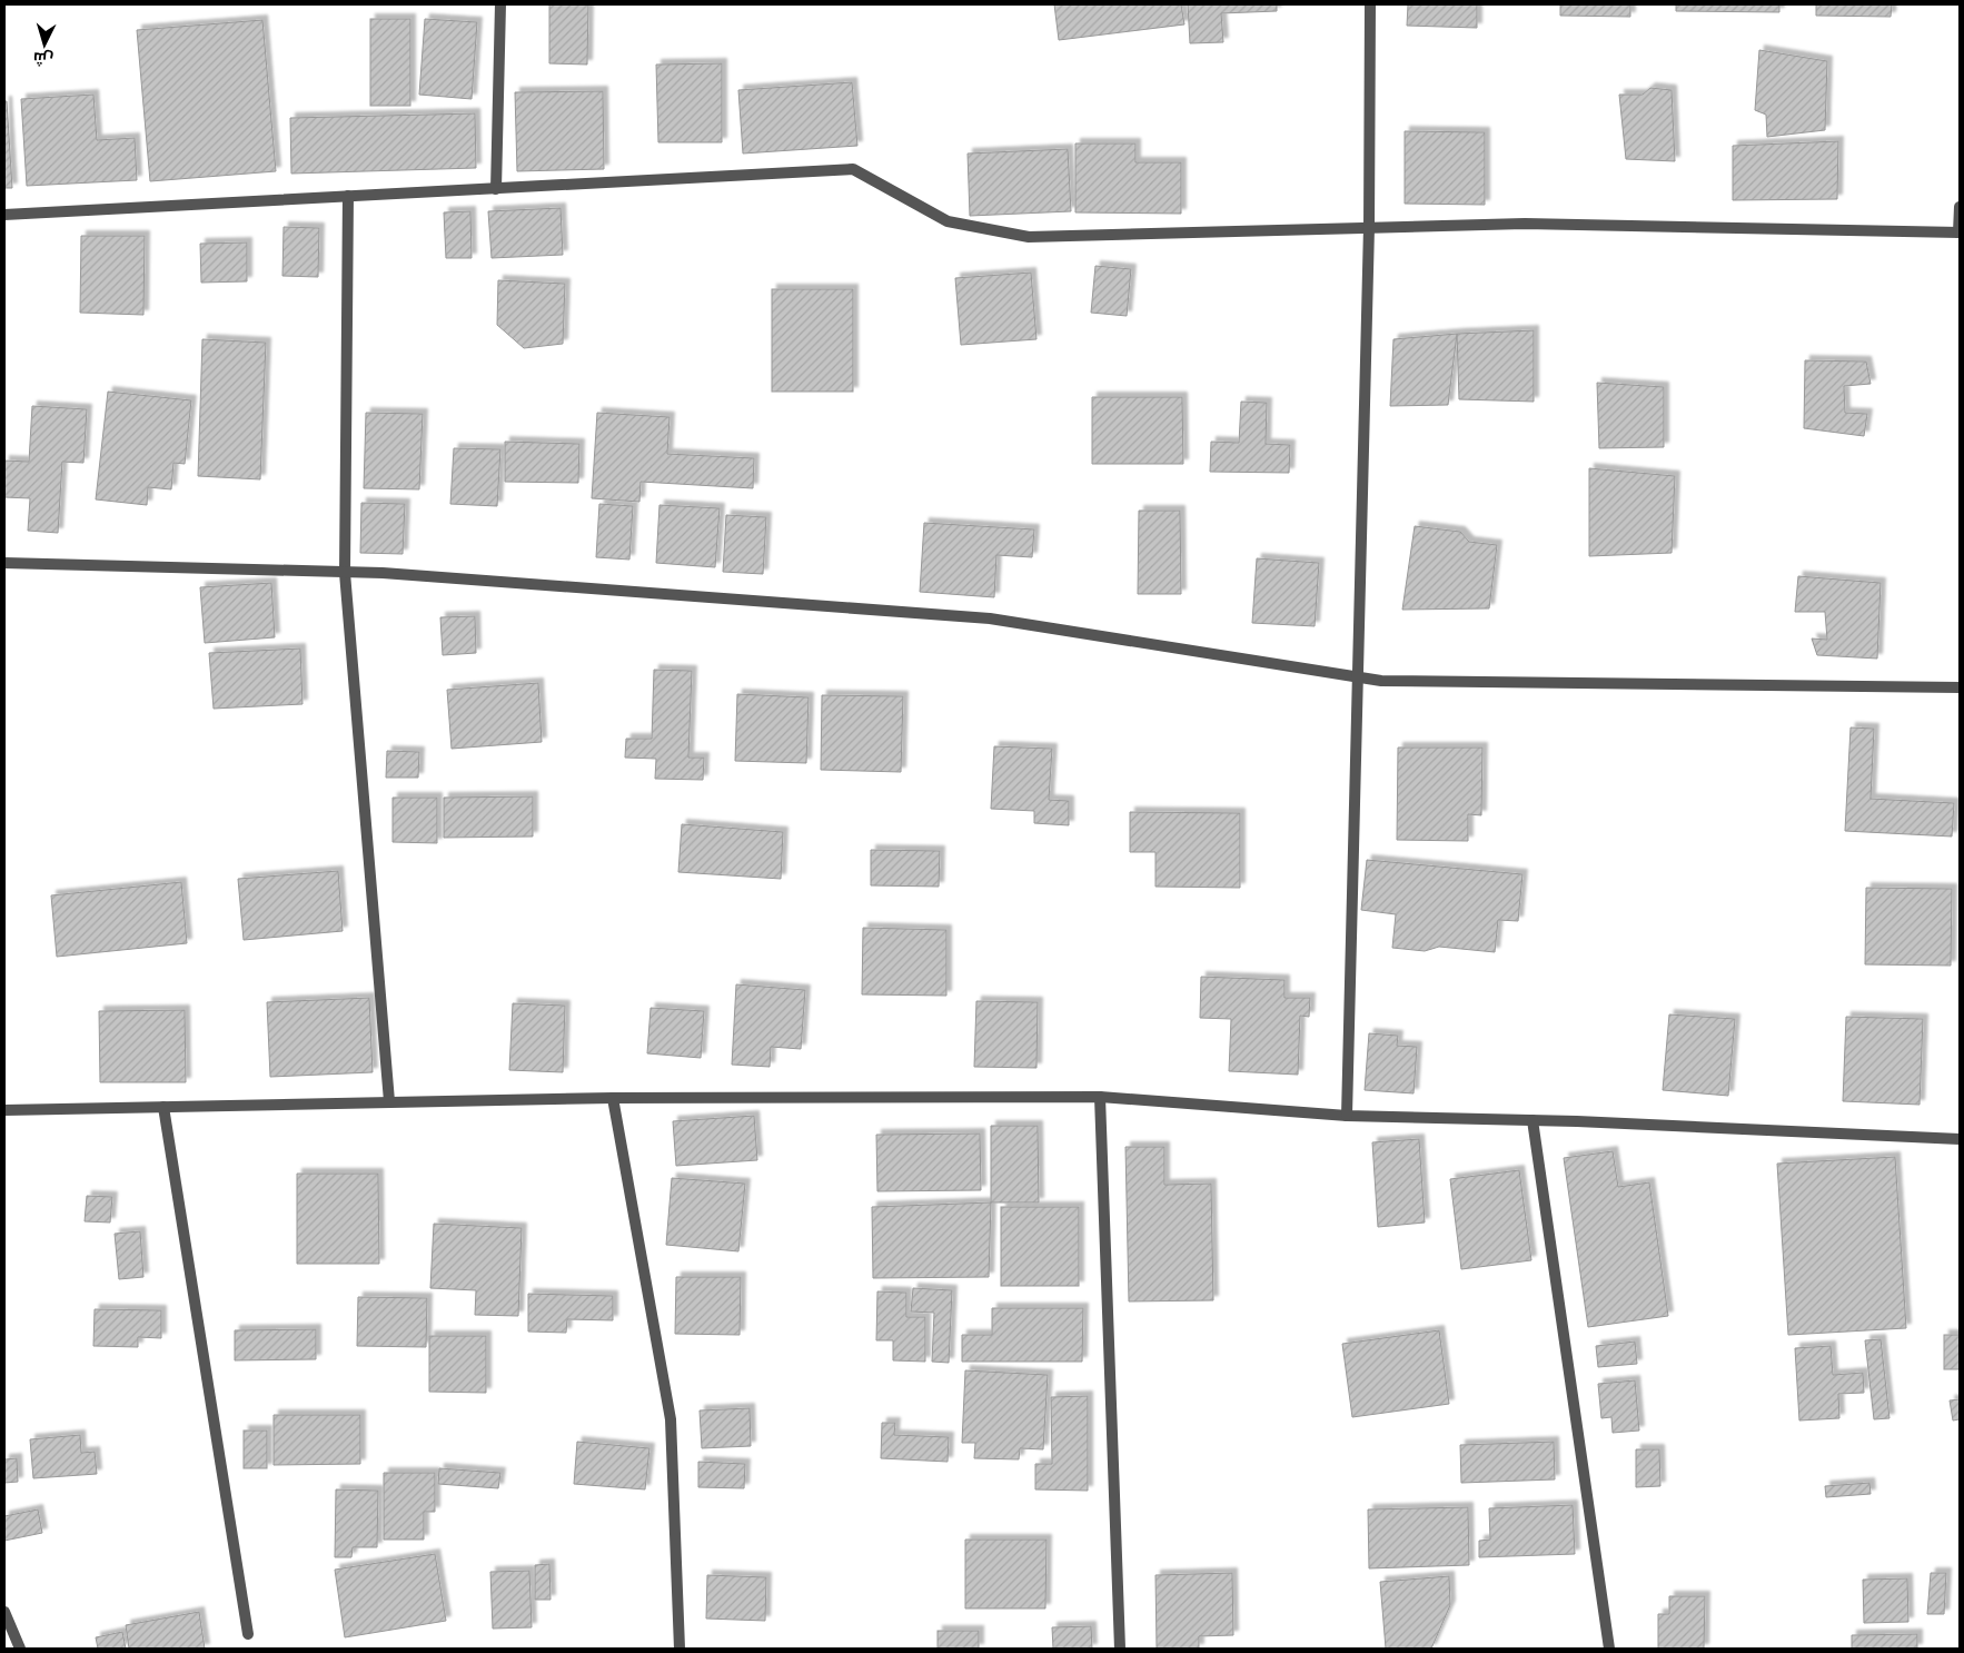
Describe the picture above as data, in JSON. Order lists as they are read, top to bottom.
{
  "north": "bottom"
}
